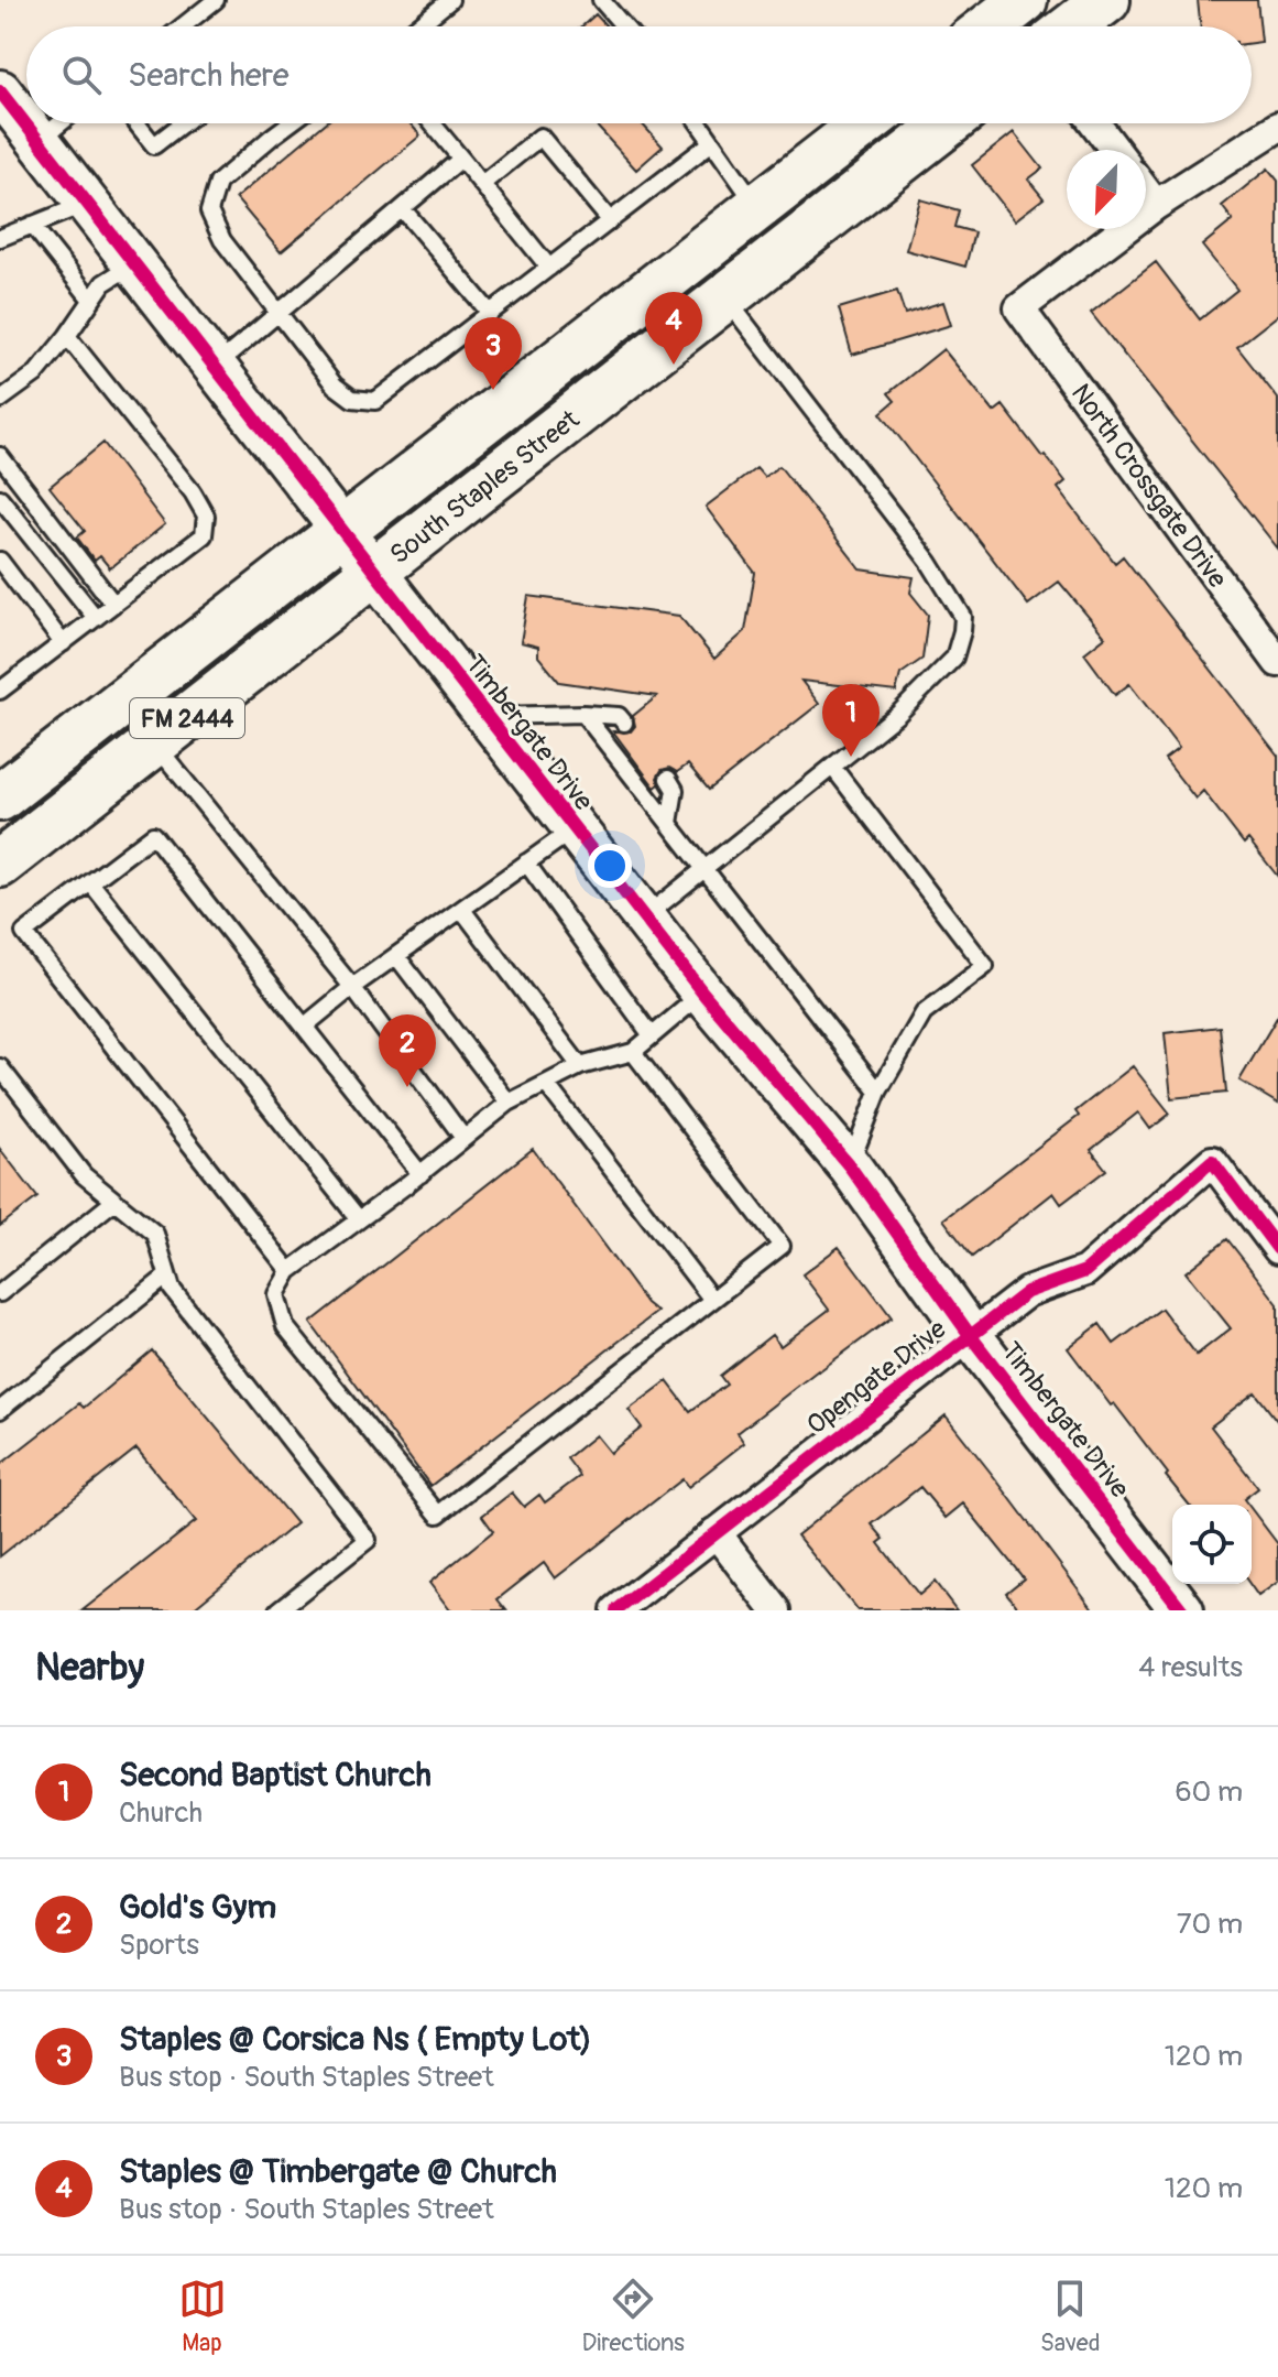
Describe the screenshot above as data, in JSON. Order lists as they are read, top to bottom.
{
  "streets": {
    "main road": ["South Staples Street", "FM 2444"],
    "street": ["North Crossgate Drive", "Timbergate Drive", "Opengate Drive"]
  },
  "crossings": [
    ["South Staples Street", "Timbergate Drive"],
    ["Timbergate Drive", "Opengate Drive"]
  ],
  "north": "bottom left",
  "page": {
    "search": "Search here",
    "pins": [
      "4",
      "3",
      "1",
      "2"
    ],
    "heading": ["Nearby", "4 results"],
    "list": [
      {
        "mark": "1",
        "name": "Second Baptist Church",
        "note": "Church",
        "value": "60 m"
      },
      {
        "mark": "2",
        "name": "Gold's Gym",
        "note": "Sports",
        "value": "70 m"
      },
      {
        "mark": "3",
        "name": "Staples @ Corsica Ns ( Empty Lot)",
        "note": "Bus stop · South Staples Street",
        "value": "120 m"
      },
      {
        "mark": "4",
        "name": "Staples @ Timbergate @ Church",
        "note": "Bus stop · South Staples Street",
        "value": "120 m"
      }
    ],
    "nav": ["Map", "Directions", "Saved"]
  }
}
